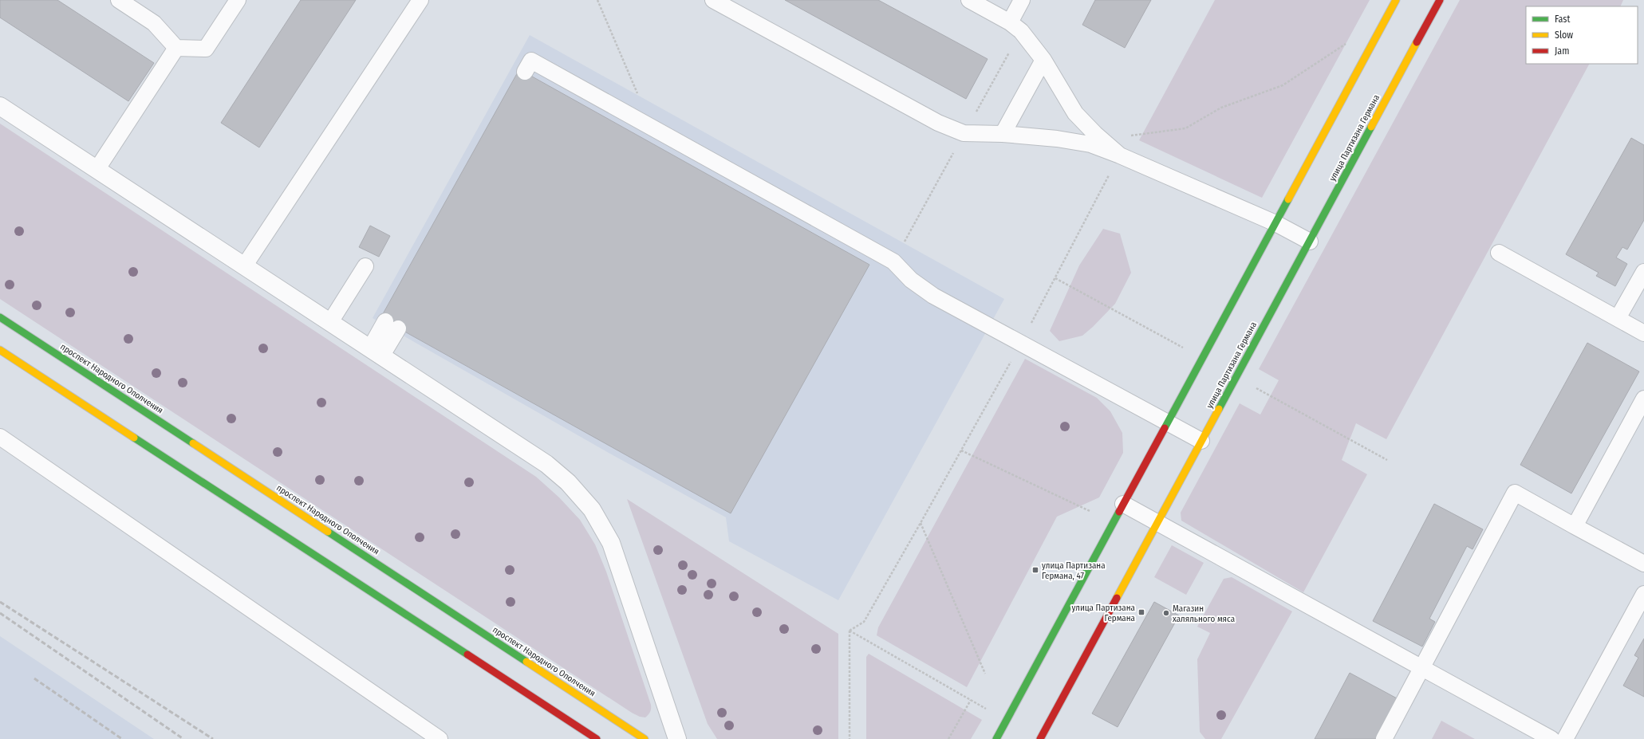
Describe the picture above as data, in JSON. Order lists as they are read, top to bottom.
{
  "streets": {
    "main road": ["улица Партизана Германа", "проспект Народного Ополчения"]
  },
  "places": {
    "transit": ["улица Партизана Германа, 47", "улица Партизана Германа"],
    "other": ["Магазин халяльного мяса"]
  },
  "legend": ["Fast", "Slow", "Jam"]
}
